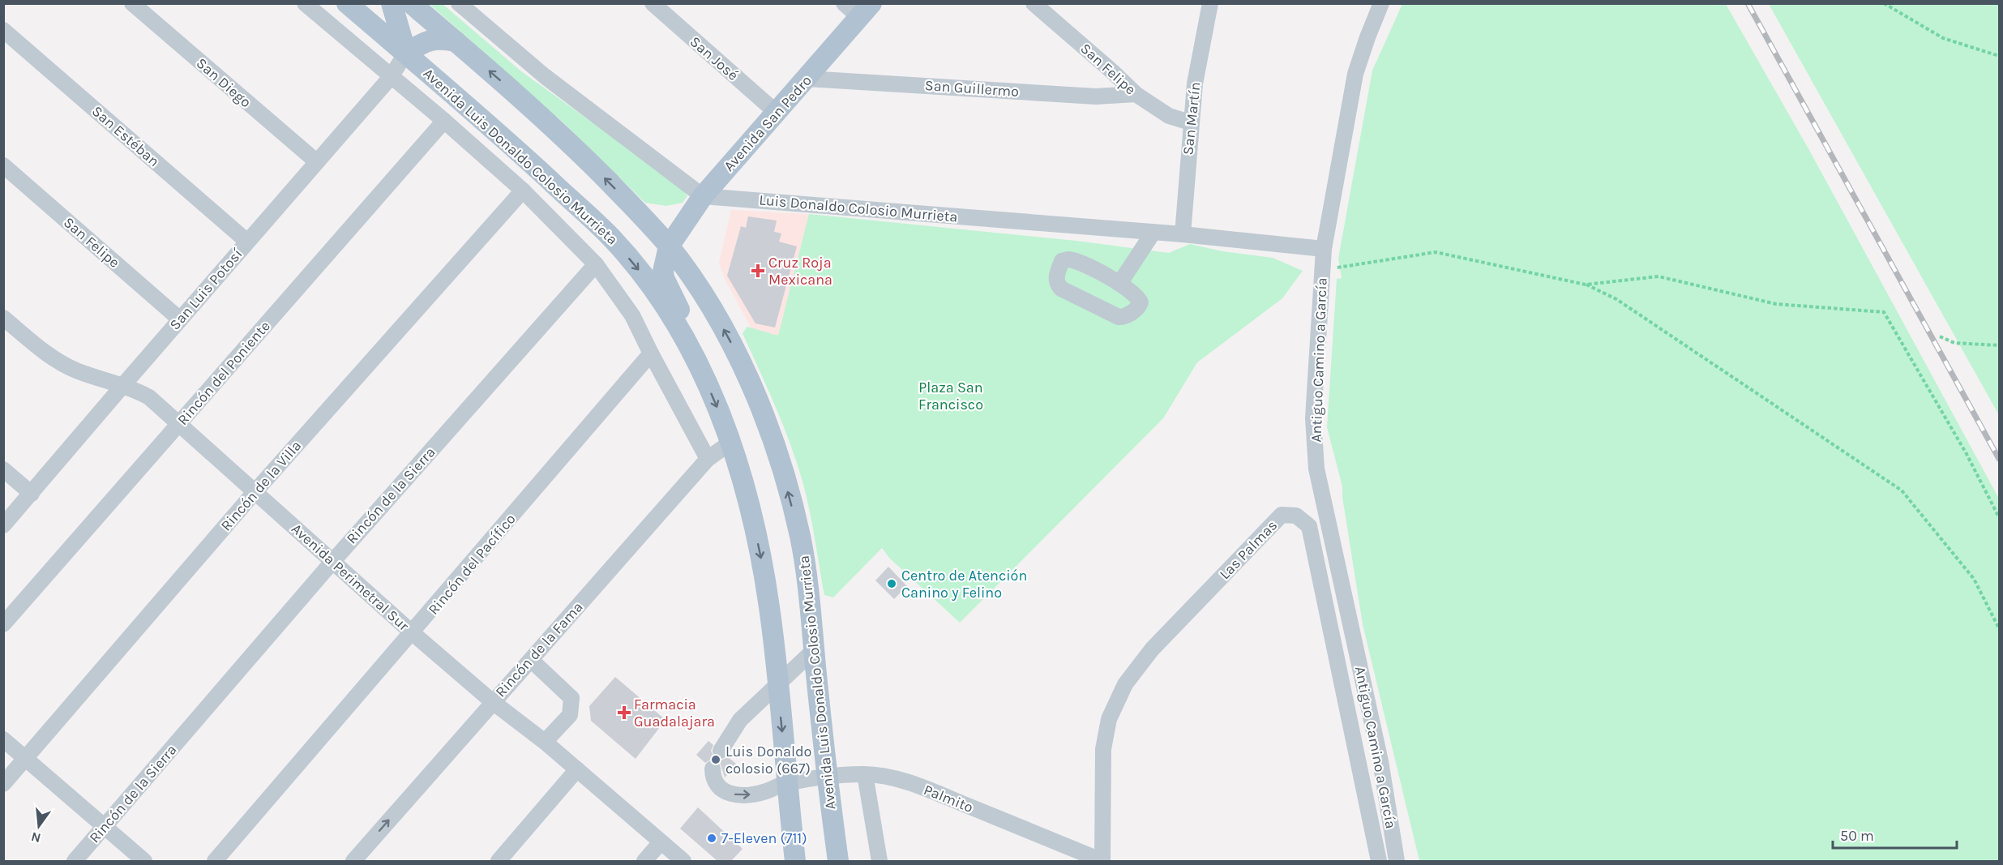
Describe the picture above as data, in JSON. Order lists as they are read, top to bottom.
{
  "streets": {
    "main road": ["Avenida San Pedro", "Avenida Luis Donaldo Colosio Murrieta"],
    "street": [
      "San José",
      "San Felipe",
      "San Diego",
      "San Guillermo",
      "San Martín",
      "San Estéban",
      "Luis Donaldo Colosio Murrieta",
      "San Luis Potosí",
      "Antiguo Camino a García",
      "Rincón del Poniente",
      "Rincón de la Villa",
      "Rincón de la Sierra",
      "Las Palmas",
      "Rincón del Pacífico",
      "Avenida Perimetral Sur",
      "Rincón de la Fama",
      "Palmito"
    ]
  },
  "crossings": [
    ["San José", "Avenida San Pedro"],
    ["San Felipe", "San Guillermo"],
    ["San Felipe", "San Martín"],
    ["San Felipe", "San Luis Potosí"],
    ["San Diego", "San Luis Potosí"],
    ["San Guillermo", "Avenida San Pedro"],
    ["San Martín", "Luis Donaldo Colosio Murrieta"],
    ["Avenida San Pedro", "Avenida Luis Donaldo Colosio Murrieta"],
    ["Avenida San Pedro", "Luis Donaldo Colosio Murrieta"],
    ["San Estéban", "San Luis Potosí"],
    ["Avenida Luis Donaldo Colosio Murrieta", "San Luis Potosí"],
    ["Avenida Luis Donaldo Colosio Murrieta", "Rincón de la Fama"],
    ["Avenida Luis Donaldo Colosio Murrieta", "Palmito"],
    ["Luis Donaldo Colosio Murrieta", "Antiguo Camino a García"],
    ["San Luis Potosí", "Avenida Perimetral Sur"],
    ["Rincón del Poniente", "Avenida Perimetral Sur"],
    ["Rincón de la Villa", "Avenida Perimetral Sur"],
    ["Rincón de la Sierra", "Avenida Perimetral Sur"],
    ["Las Palmas", "Palmito"],
    ["Rincón del Pacífico", "Avenida Perimetral Sur"],
    ["Avenida Perimetral Sur", "Rincón de la Fama"]
  ],
  "parks": ["Plaza San Francisco"],
  "places": {
    "health": ["Cruz Roja Mexicana", "Farmacia Guadalajara"],
    "other": ["Centro de Atención Canino y Felino", "Luis Donaldo colosio (667)", "7-Eleven (711)"]
  },
  "scale_bar": "50 m",
  "north": "bottom"
}
